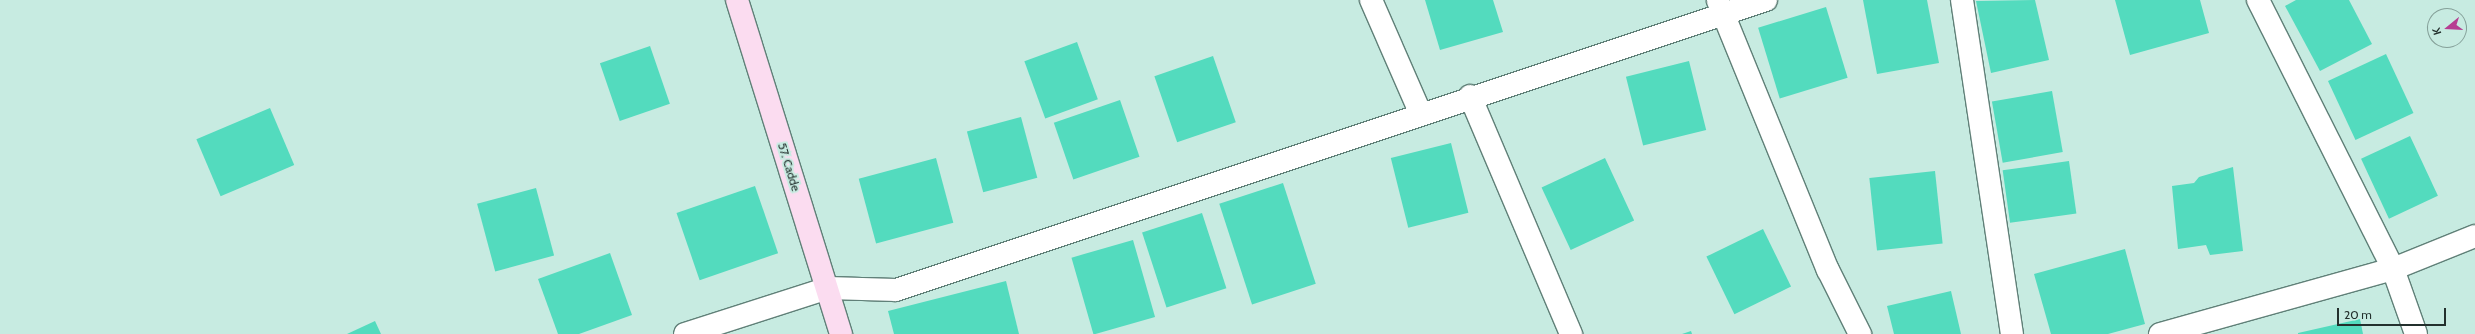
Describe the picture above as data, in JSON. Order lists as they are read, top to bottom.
{
  "streets": {
    "street": ["57. Cadde"]
  },
  "scale_bar": "20 m",
  "north": "left"
}
